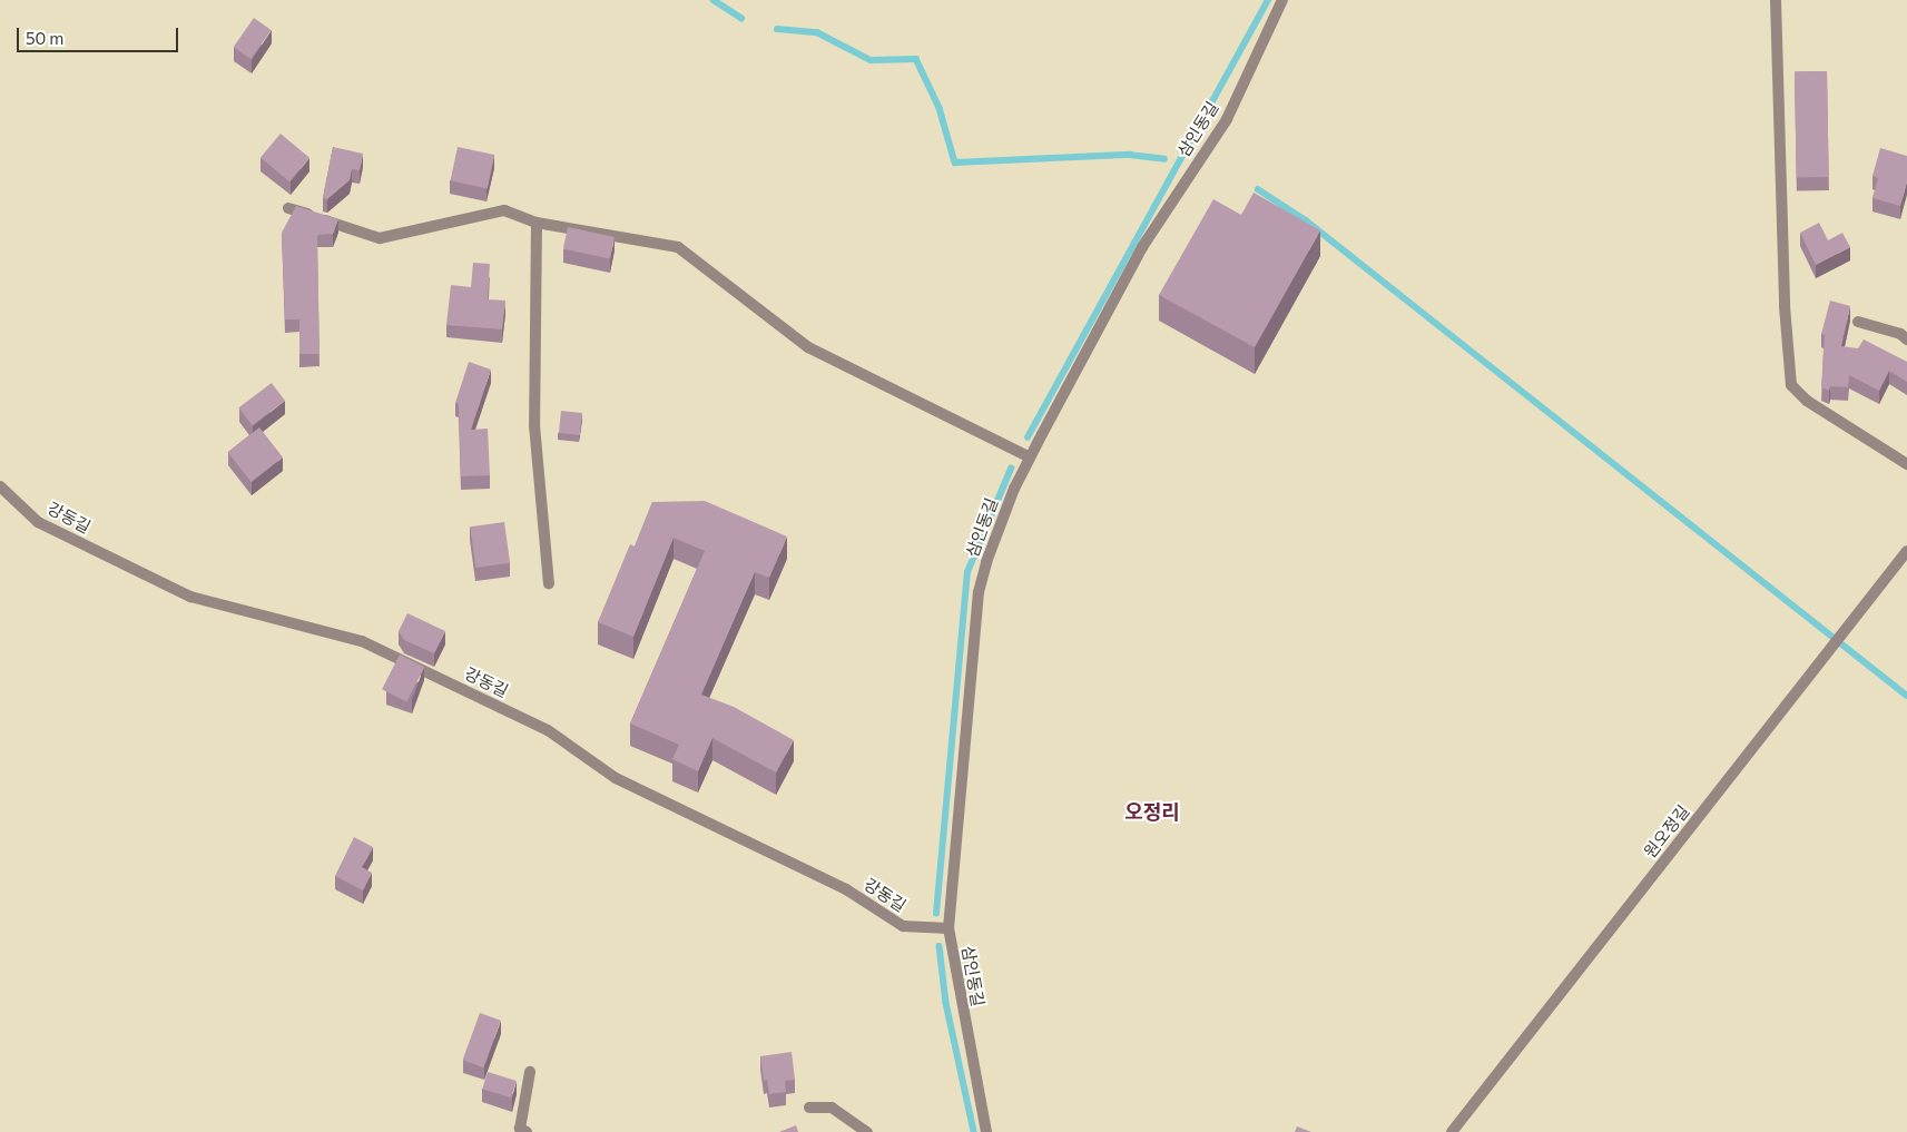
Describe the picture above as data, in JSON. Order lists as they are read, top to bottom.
{
  "streets": {
    "street": ["삼인동길", "강동길", "원오정길"]
  },
  "crossings": [
    ["삼인동길", "강동길"]
  ],
  "districts": ["오정리"],
  "scale_bar": "50 m"
}
